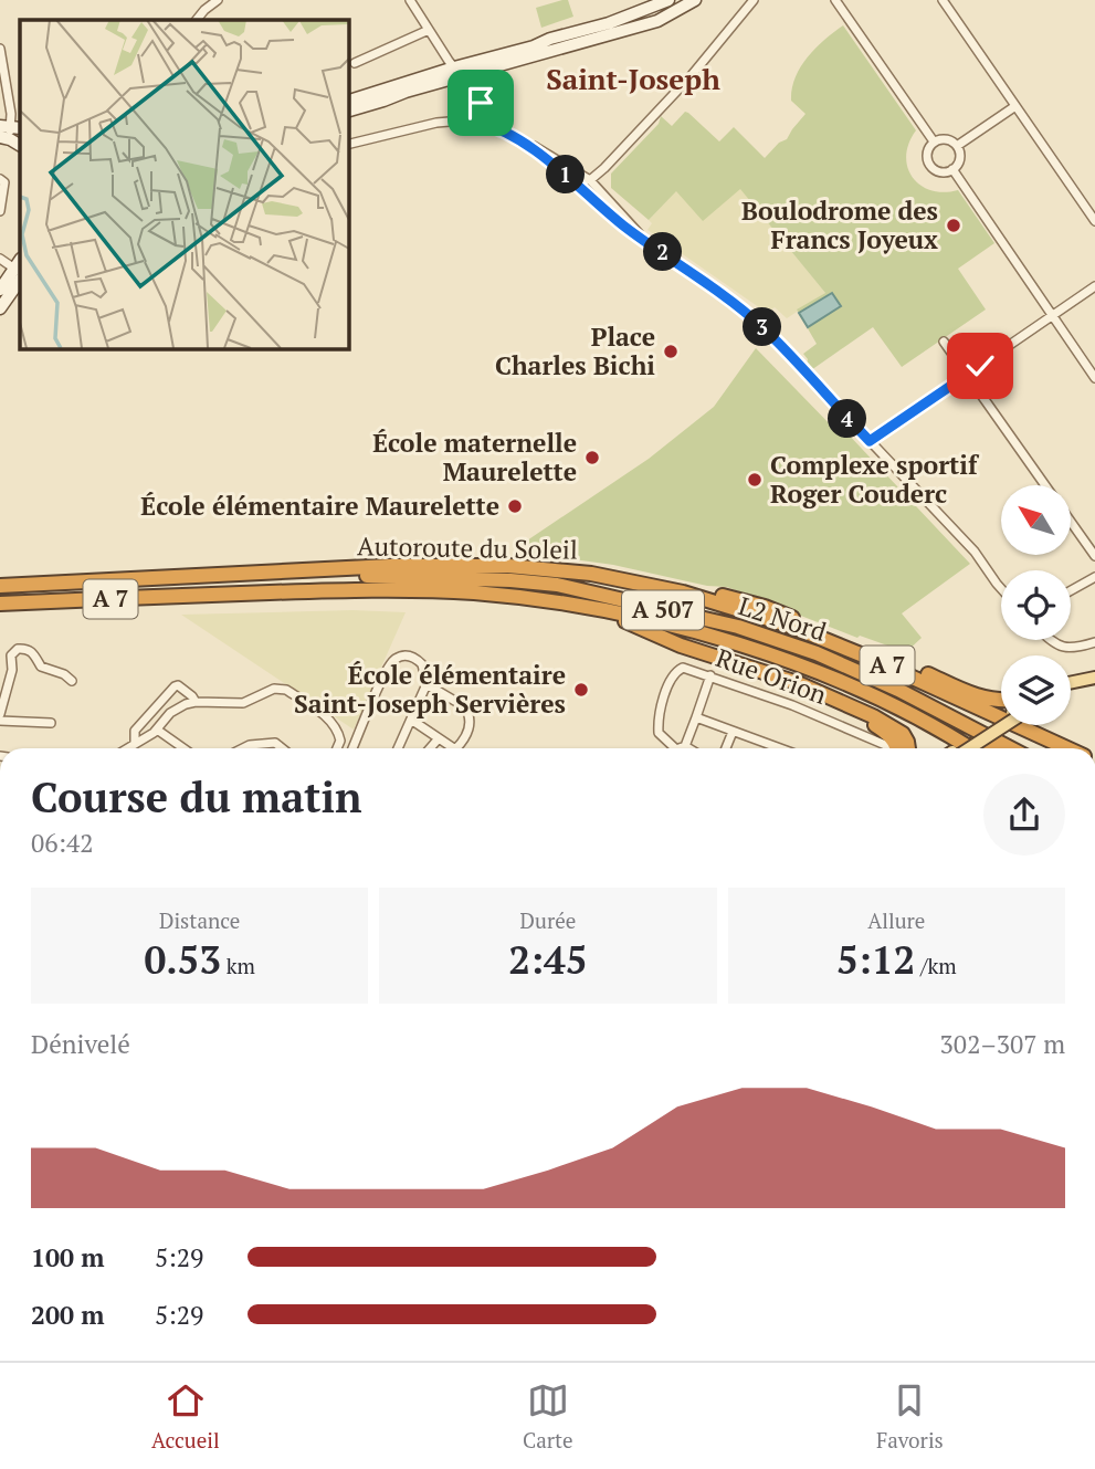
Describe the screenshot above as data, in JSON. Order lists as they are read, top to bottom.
{
  "streets": {
    "highway": [
      "Autoroute du Soleil",
      "A 7",
      "A 507",
      "L2 Nord"
    ],
    "street": ["Rue Orion"]
  },
  "crossings": [
    ["Autoroute du Soleil", "L2 Nord"]
  ],
  "districts": ["Saint-Joseph"],
  "places": [
    "Boulodrome des Francs Joyeux",
    "Place Charles Bichi",
    "École maternelle Maurelette",
    "Complexe sportif Roger Couderc",
    "École élémentaire Maurelette",
    "École élémentaire Saint-Joseph Servières"
  ],
  "north": "top left",
  "page": {
    "pins": [
      "1",
      "2",
      "3",
      "4"
    ],
    "heading": ["Course du matin", "06:42"],
    "stats": [
      ["Distance", "0.53 km"],
      ["Durée", "2:45"],
      ["Allure", "5:12 /km"]
    ],
    "chart": ["Dénivelé", "302–307 m"],
    "list": [
      {
        "name": "100 m",
        "note": "5:29"
      },
      {
        "name": "200 m",
        "note": "5:29"
      }
    ],
    "tabs": ["Accueil", "Carte", "Favoris"]
  }
}
